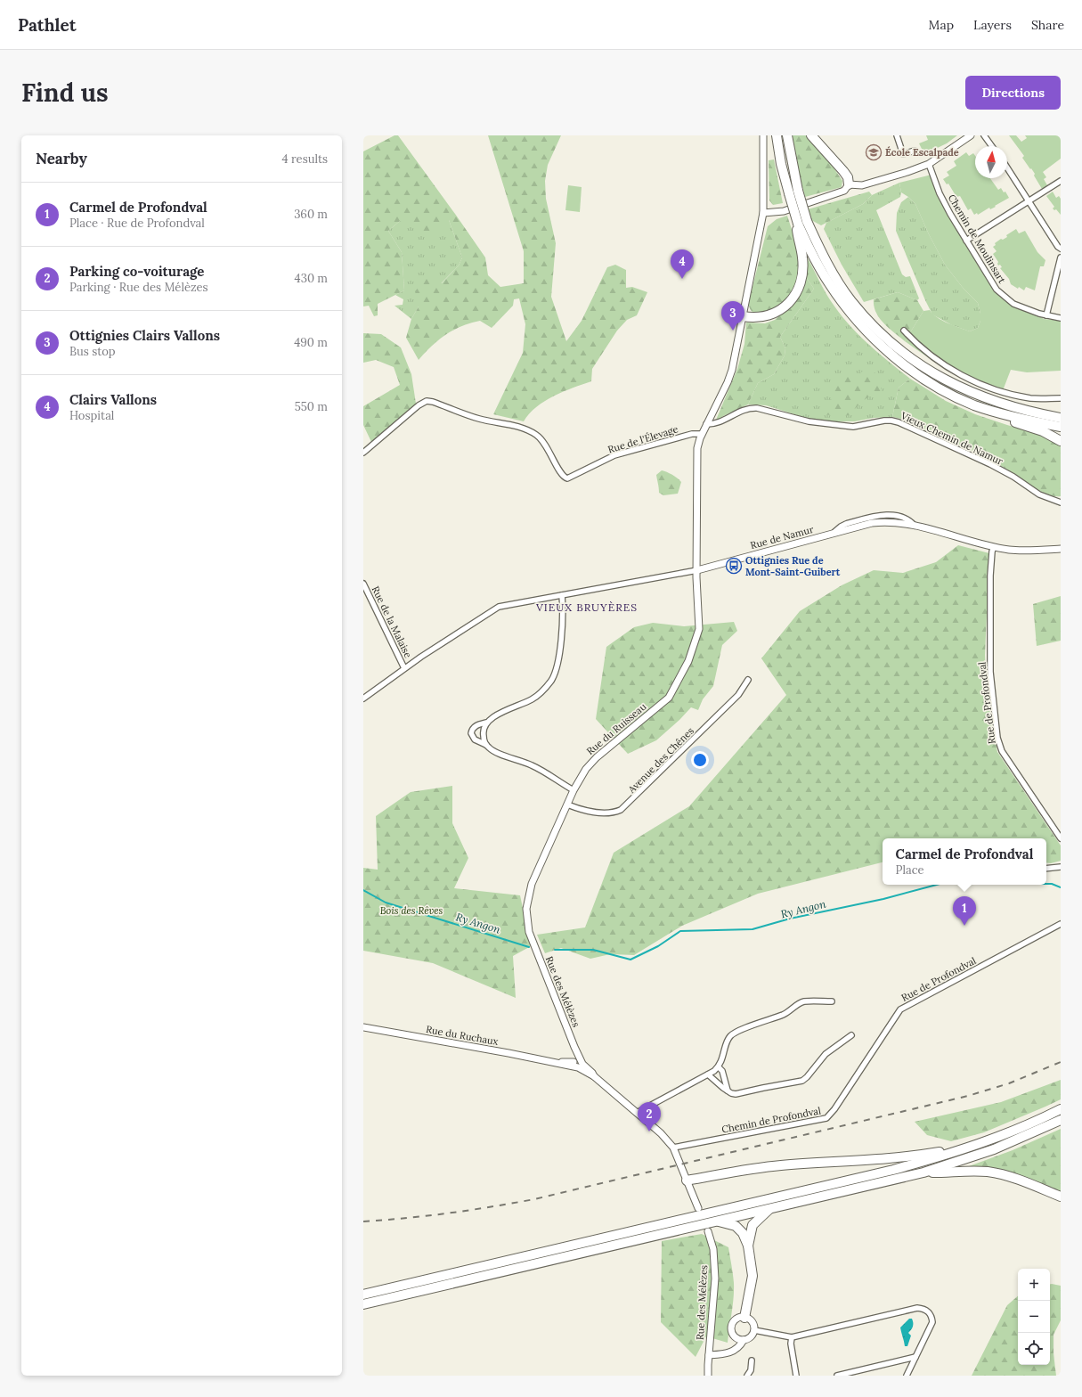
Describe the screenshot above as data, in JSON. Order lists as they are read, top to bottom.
{
  "streets": {
    "street": [
      "Chemin de Moulinsart",
      "Vieux Chemin de Namur",
      "Rue de l'Élevage",
      "Rue de Namur",
      "Rue de la Malaise",
      "Rue de Profondval",
      "Rue du Ruisseau",
      "Avenue des Chênes",
      "Rue des Mélèzes",
      "Rue du Ruchaux",
      "Chemin de Profondval"
    ]
  },
  "crossings": [
    ["Vieux Chemin de Namur", "Rue du Ruisseau"],
    ["Rue de l'Élevage", "Rue du Ruisseau"],
    ["Rue de Namur", "Rue de Profondval"],
    ["Rue de Namur", "Rue du Ruisseau"],
    ["Rue de Profondval", "Chemin de Profondval"],
    ["Rue du Ruisseau", "Avenue des Chênes"],
    ["Rue du Ruisseau", "Rue des Mélèzes"],
    ["Rue des Mélèzes", "Rue du Ruchaux"],
    ["Rue des Mélèzes", "Chemin de Profondval"]
  ],
  "districts": ["VIEUX BRUYÈRES"],
  "water": ["Ry Angon"],
  "parks": ["Bois des Rêves"],
  "places": {
    "school or university": ["École Escalpade"],
    "bus stop": ["Ottignies Rue de Mont-Saint-Guibert"]
  },
  "north": "top",
  "page": {
    "header": "Pathlet",
    "nav": ["Map", "Layers", "Share"],
    "buttons": "Directions",
    "title": "Find us",
    "heading": ["Nearby", "4 results"],
    "list": [
      {
        "mark": "1",
        "name": "Carmel de Profondval",
        "note": "Place · Rue de Profondval",
        "value": "360 m"
      },
      {
        "mark": "2",
        "name": "Parking co-voiturage",
        "note": "Parking · Rue des Mélèzes",
        "value": "430 m"
      },
      {
        "mark": "3",
        "name": "Ottignies Clairs Vallons",
        "note": "Bus stop",
        "value": "490 m"
      },
      {
        "mark": "4",
        "name": "Clairs Vallons",
        "note": "Hospital",
        "value": "550 m"
      }
    ],
    "pins": [
      "4",
      "3",
      "1",
      "2"
    ],
    "popup": ["Carmel de Profondval", "Place"],
    "map_buttons": ["+", "−"]
  }
}
